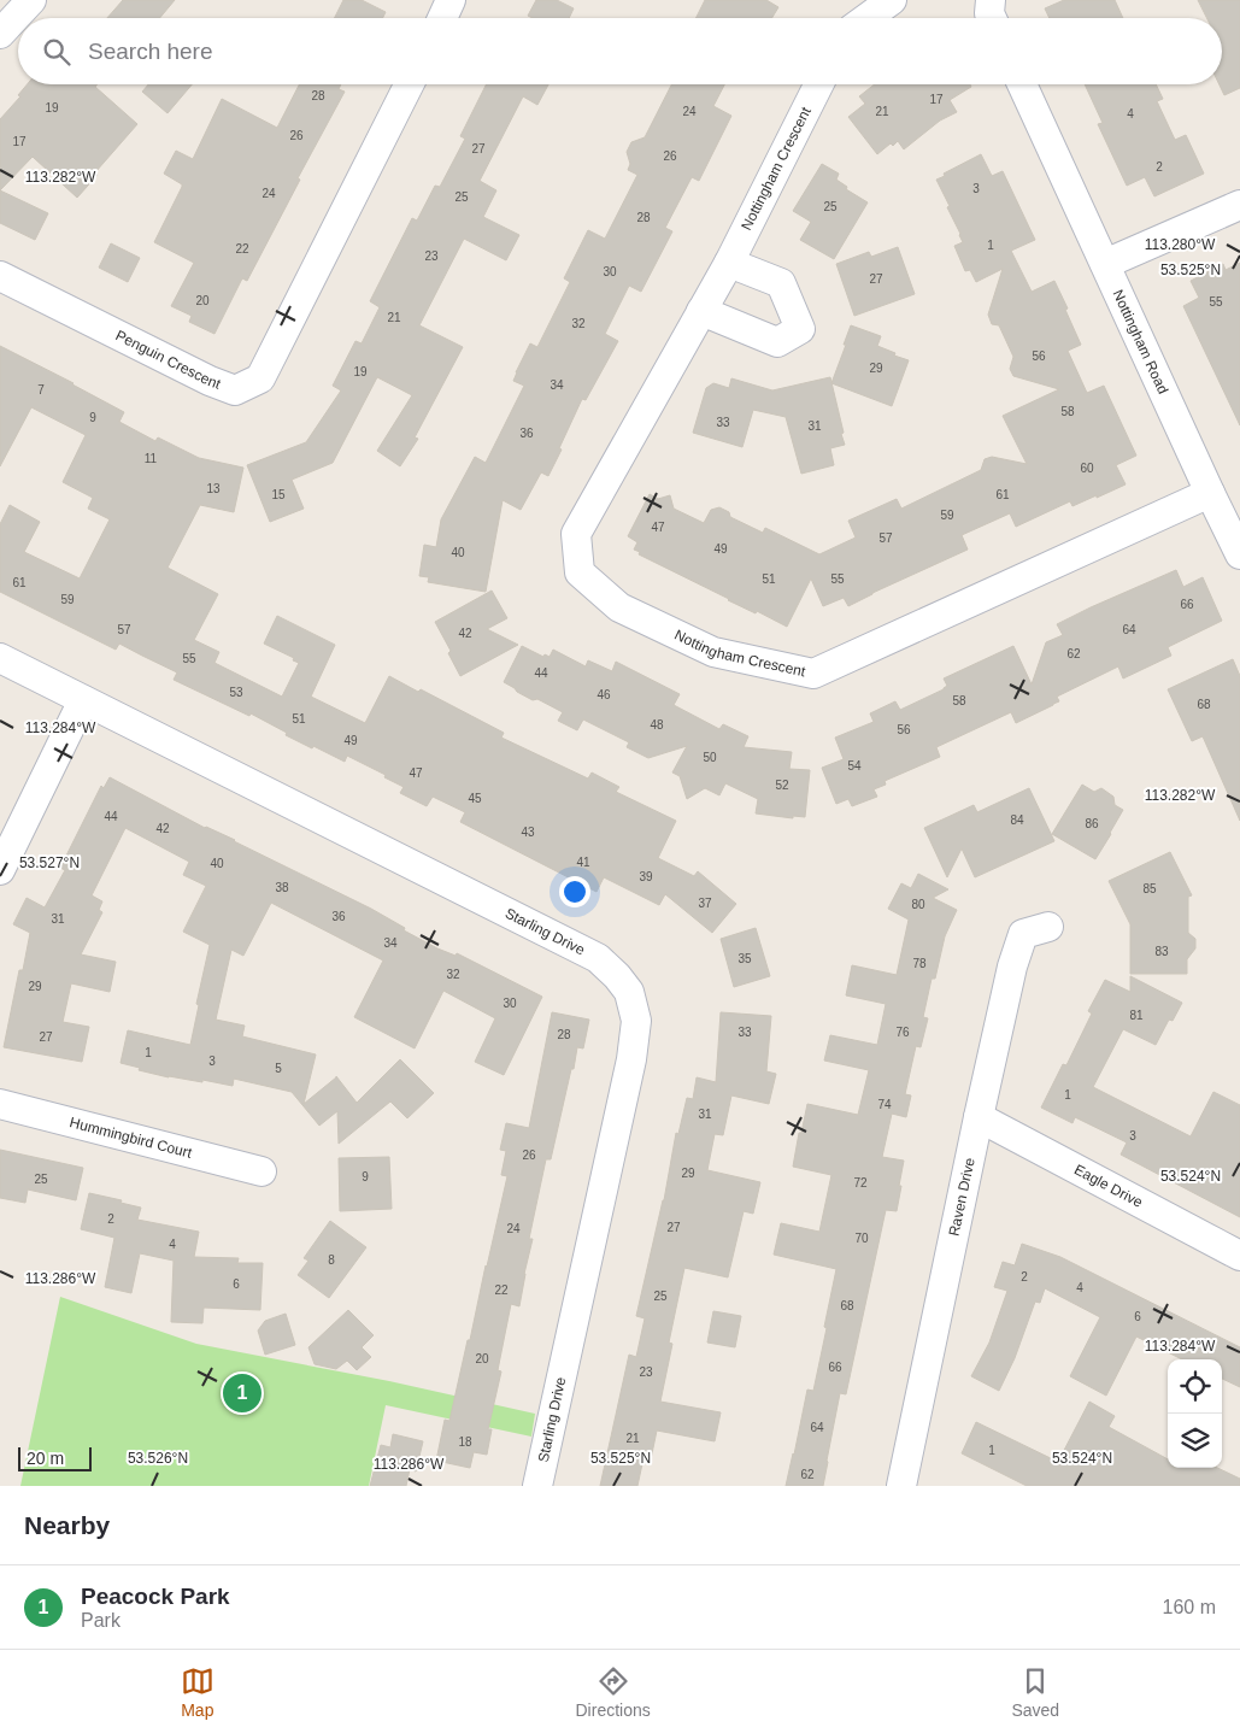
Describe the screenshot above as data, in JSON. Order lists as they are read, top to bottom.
{
  "streets": {
    "street": [
      "Nottingham Crescent",
      "Nottingham Road",
      "Penguin Crescent",
      "Starling Drive",
      "Hummingbird Court",
      "Eagle Drive",
      "Raven Drive"
    ]
  },
  "crossings": [
    ["Nottingham Crescent", "Nottingham Road"],
    ["Eagle Drive", "Raven Drive"]
  ],
  "house_numbers": [
    "28",
    "17",
    "19",
    "24",
    "21",
    "4",
    "26",
    "17",
    "27",
    "26",
    "2",
    "3",
    "24",
    "25",
    "25",
    "28",
    "1",
    "22",
    "23",
    "30",
    "27",
    "20",
    "55",
    "21",
    "32",
    "56",
    "29",
    "19",
    "34",
    "7",
    "58",
    "9",
    "33",
    "31",
    "36",
    "11",
    "60",
    "13",
    "15",
    "61",
    "59",
    "47",
    "57",
    "49",
    "40",
    "51",
    "55",
    "61",
    "59",
    "66",
    "57",
    "64",
    "42",
    "62",
    "55",
    "44",
    "53",
    "46",
    "58",
    "68",
    "51",
    "48",
    "56",
    "49",
    "50",
    "54",
    "47",
    "52",
    "45",
    "44",
    "84",
    "86",
    "42",
    "43",
    "41",
    "40",
    "39",
    "38",
    "85",
    "37",
    "80",
    "36",
    "31",
    "34",
    "83",
    "35",
    "78",
    "32",
    "29",
    "30",
    "81",
    "33",
    "76",
    "28",
    "27",
    "1",
    "3",
    "5",
    "1",
    "74",
    "31",
    "3",
    "26",
    "29",
    "9",
    "25",
    "72",
    "2",
    "27",
    "24",
    "70",
    "4",
    "8",
    "2",
    "6",
    "4",
    "22",
    "25",
    "68",
    "6",
    "20",
    "66",
    "23",
    "64",
    "21",
    "18",
    "1",
    "62"
  ],
  "scale_bar": "20 m",
  "page": {
    "search": "Search here",
    "pins": "1",
    "scale": "20 m",
    "heading": "Nearby",
    "list": [
      {
        "mark": "1",
        "name": "Peacock Park",
        "note": "Park",
        "value": "160 m"
      }
    ],
    "nav": ["Map", "Directions", "Saved"]
  },
  "coordinates": [
    "113.282°W",
    "113.280°W",
    "53.525°N",
    "113.284°W",
    "53.527°N",
    "53.524°N",
    "113.286°W",
    "53.526°N"
  ]
}
